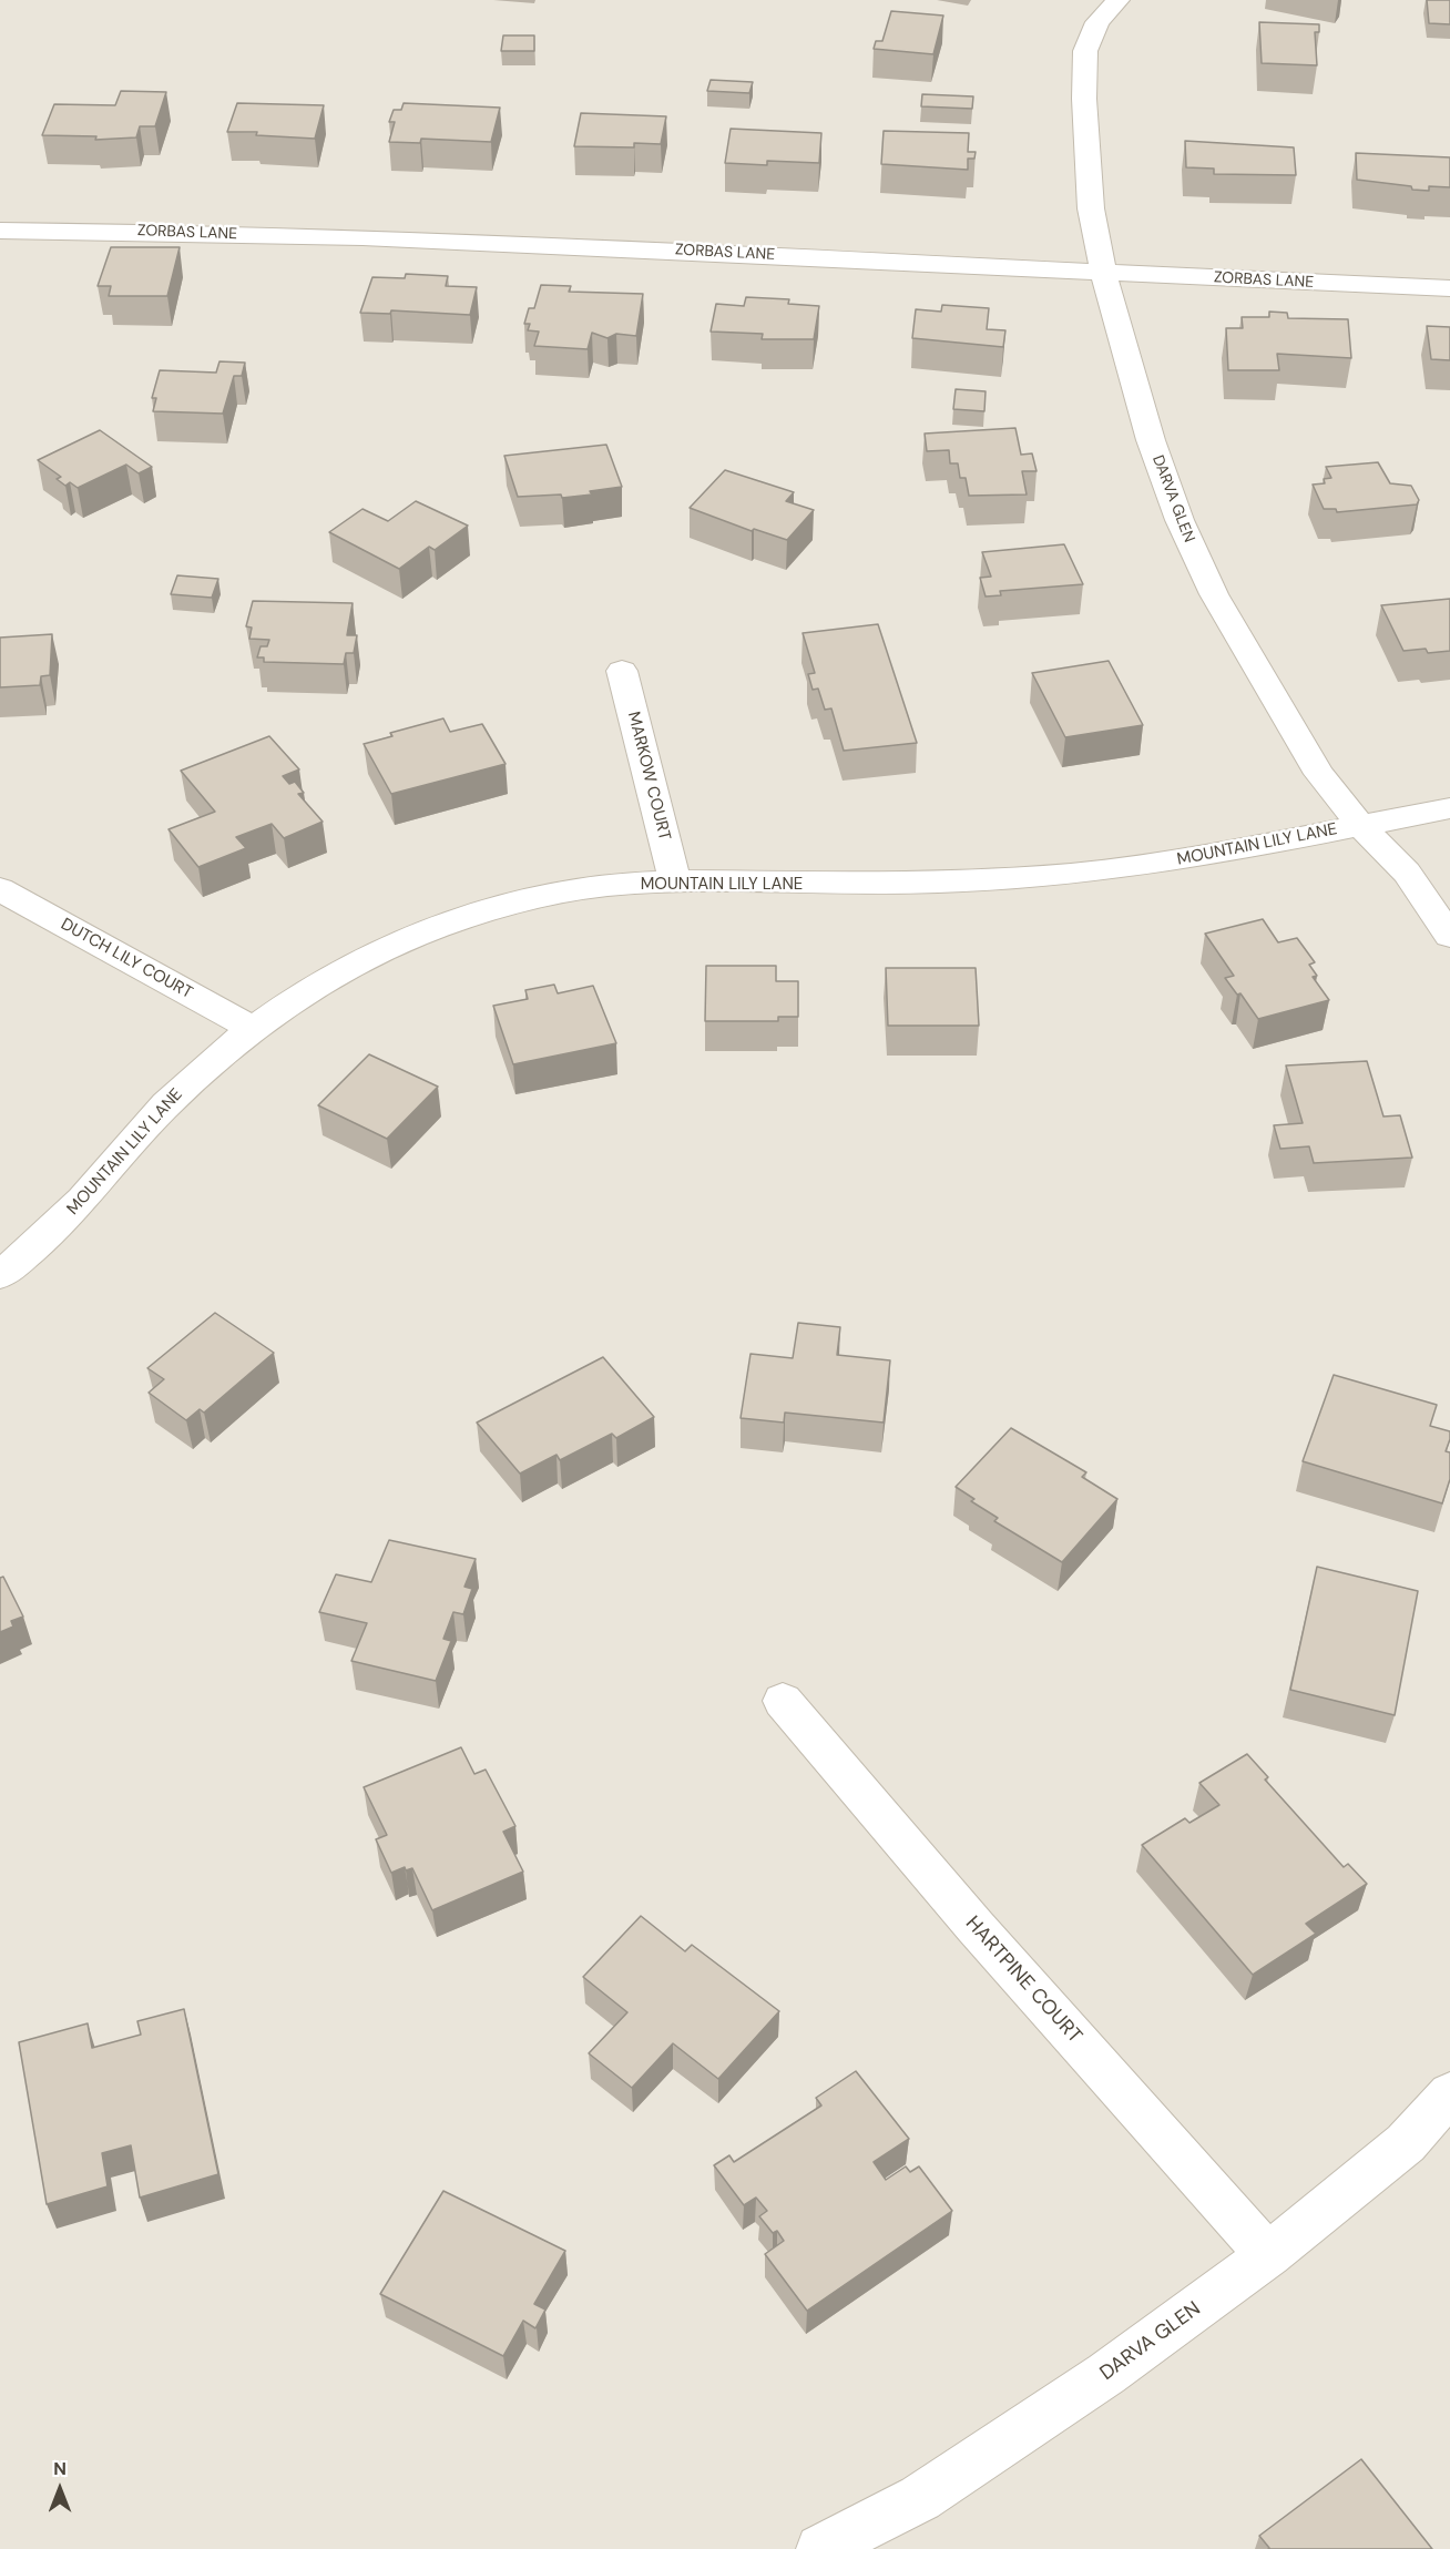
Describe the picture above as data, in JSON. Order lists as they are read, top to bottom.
{
  "streets": {
    "street": [
      "ZORBAS LANE",
      "DARVA GLEN",
      "MARKOW COURT",
      "MOUNTAIN LILY LANE",
      "DUTCH LILY COURT",
      "HARTPINE COURT"
    ]
  },
  "crossings": [
    ["ZORBAS LANE", "DARVA GLEN"],
    ["DARVA GLEN", "MOUNTAIN LILY LANE"],
    ["DARVA GLEN", "HARTPINE COURT"],
    ["MARKOW COURT", "MOUNTAIN LILY LANE"],
    ["MOUNTAIN LILY LANE", "DUTCH LILY COURT"]
  ],
  "north": "top"
}
